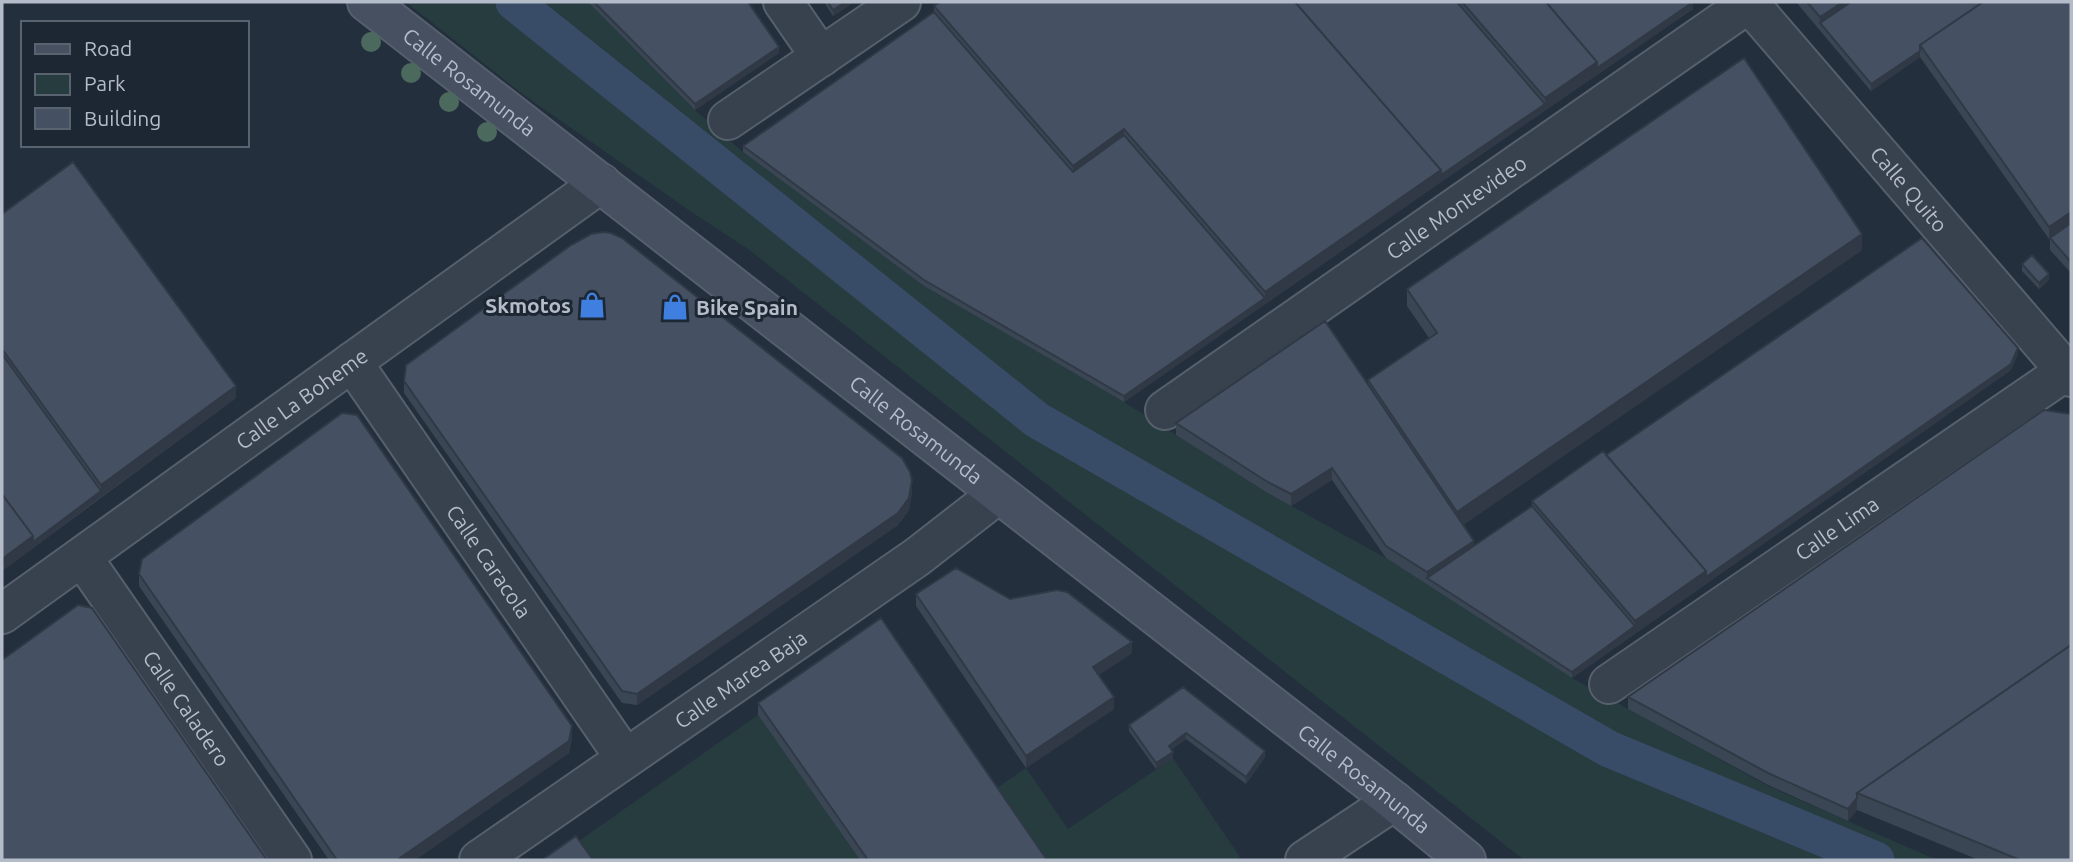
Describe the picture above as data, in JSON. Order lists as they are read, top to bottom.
{
  "streets": {
    "main road": ["Calle Rosamunda"],
    "street": [
      "Calle Quito",
      "Calle Montevideo",
      "Calle La Boheme",
      "Calle Lima",
      "Calle Caracola",
      "Calle Marea Baja",
      "Calle Caladero"
    ]
  },
  "crossings": [
    ["Calle Rosamunda", "Calle La Boheme"],
    ["Calle Rosamunda", "Calle Marea Baja"],
    ["Calle Quito", "Calle Montevideo"],
    ["Calle Quito", "Calle Lima"],
    ["Calle La Boheme", "Calle Caracola"],
    ["Calle La Boheme", "Calle Caladero"],
    ["Calle Caracola", "Calle Marea Baja"]
  ],
  "places": {
    "shop": ["Skmotos", "Bike Spain"]
  },
  "legend": ["Road", "Park", "Building"]
}
